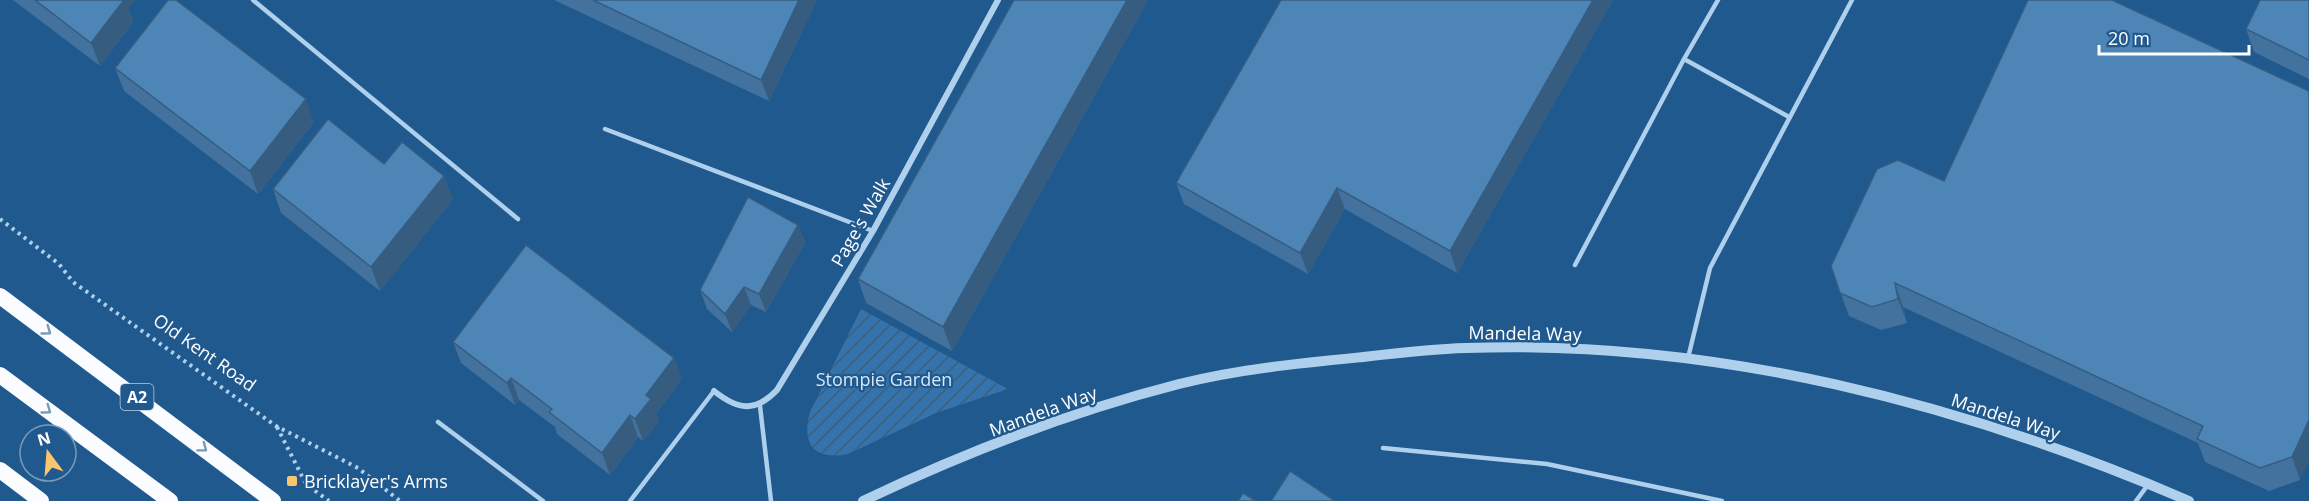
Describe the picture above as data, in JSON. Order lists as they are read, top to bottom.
{
  "streets": {
    "highway": ["A2"],
    "street": ["Page's Walk", "Mandela Way"],
    "path": ["Old Kent Road"]
  },
  "parks": ["Stompie Garden"],
  "places": {
    "transit": ["Bricklayer's Arms"]
  },
  "scale_bar": "20 m",
  "north": "top"
}
